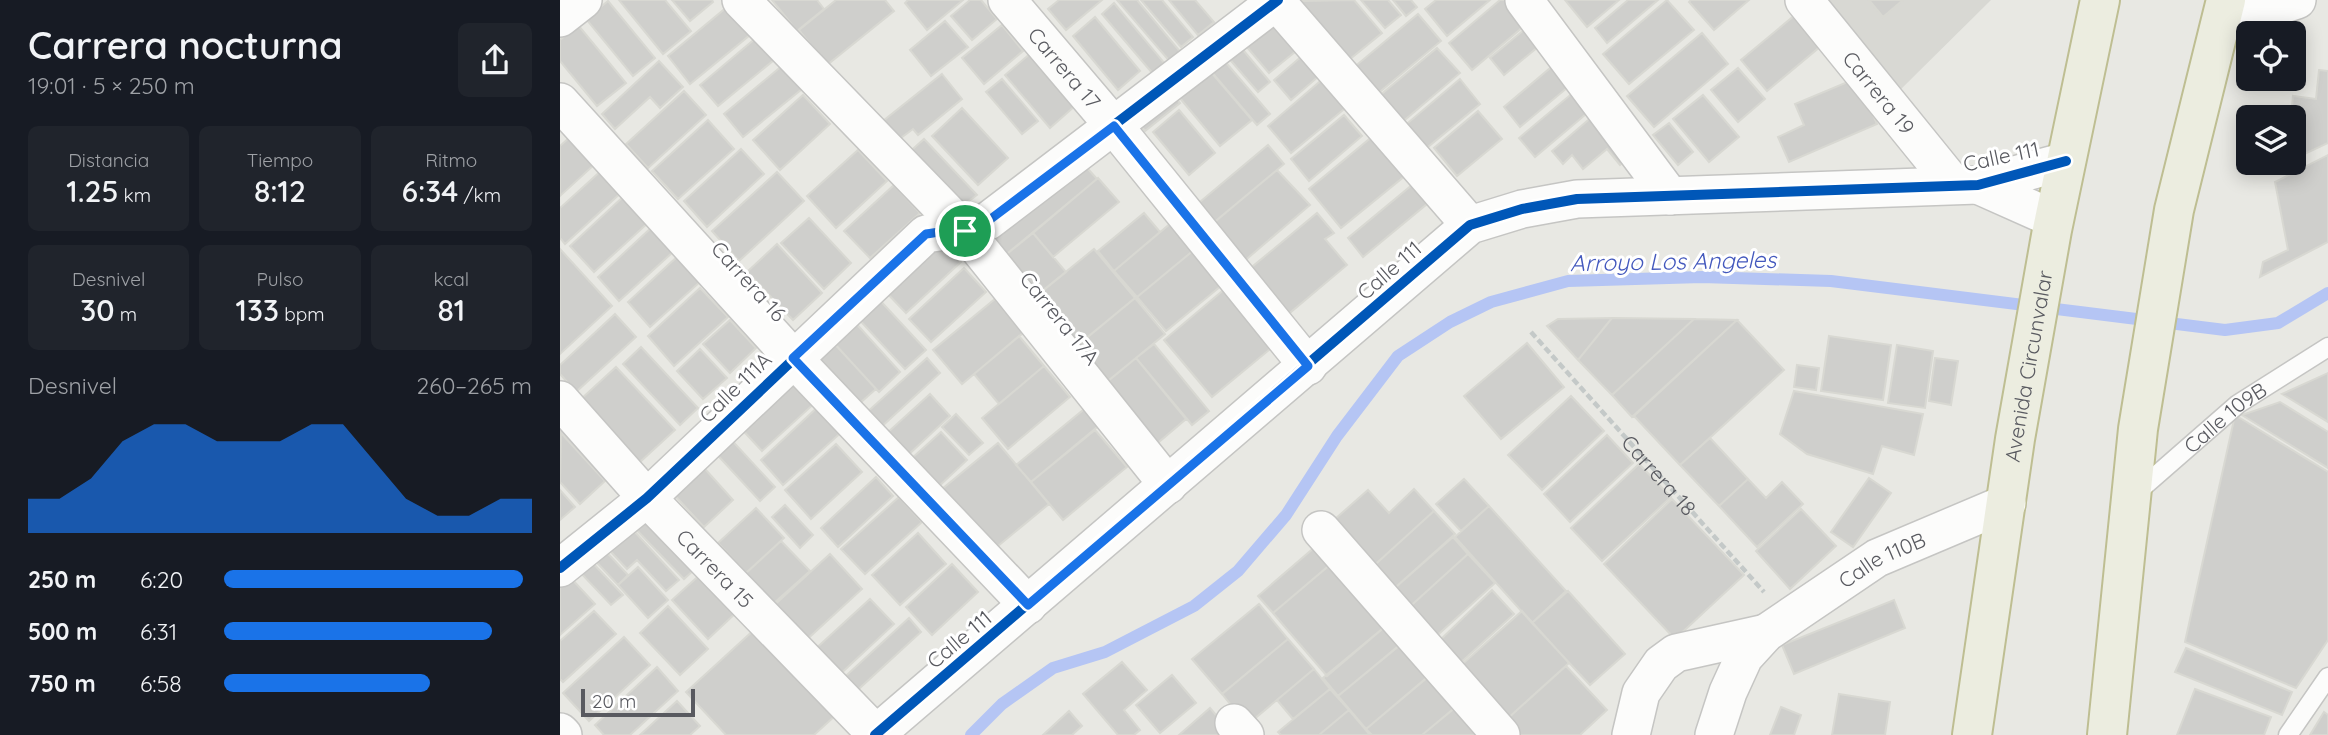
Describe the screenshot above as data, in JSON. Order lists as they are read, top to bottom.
{
  "streets": {
    "highway": ["Avenida Circunvalar"],
    "street": [
      "Carrera 17",
      "Carrera 19",
      "Calle 111",
      "Carrera 16",
      "Carrera 17A",
      "Calle 111A",
      "Calle 110B",
      "Carrera 15"
    ],
    "lane": ["Calle 109B"],
    "path": ["Carrera 18"]
  },
  "crossings": [
    ["Carrera 17", "Calle 111"],
    ["Carrera 17", "Calle 111A"],
    ["Carrera 19", "Calle 111"],
    ["Calle 111", "Carrera 16"],
    ["Calle 111", "Carrera 17A"],
    ["Calle 111", "Avenida Circunvalar"],
    ["Calle 111", "Carrera 15"],
    ["Carrera 16", "Calle 111A"],
    ["Carrera 17A", "Calle 111A"],
    ["Avenida Circunvalar", "Calle 110B"],
    ["Calle 111A", "Carrera 15"],
    ["Carrera 18", "Calle 110B"]
  ],
  "water": ["Arroyo Los Angeles"],
  "scale_bar": "20 m",
  "page": {
    "heading": ["Carrera nocturna", "19:01 · 5 × 250 m"],
    "stats": [
      ["Distancia", "1.25 km"],
      ["Tiempo", "8:12"],
      ["Ritmo", "6:34 /km"],
      ["Desnivel", "30 m"],
      ["Pulso", "133 bpm"],
      ["kcal", "81"]
    ],
    "chart": ["Desnivel", "260–265 m"],
    "list": [
      {
        "name": "250 m",
        "note": "6:20"
      },
      {
        "name": "500 m",
        "note": "6:31"
      },
      {
        "name": "750 m",
        "note": "6:58"
      }
    ],
    "scale": "20 m"
  }
}
